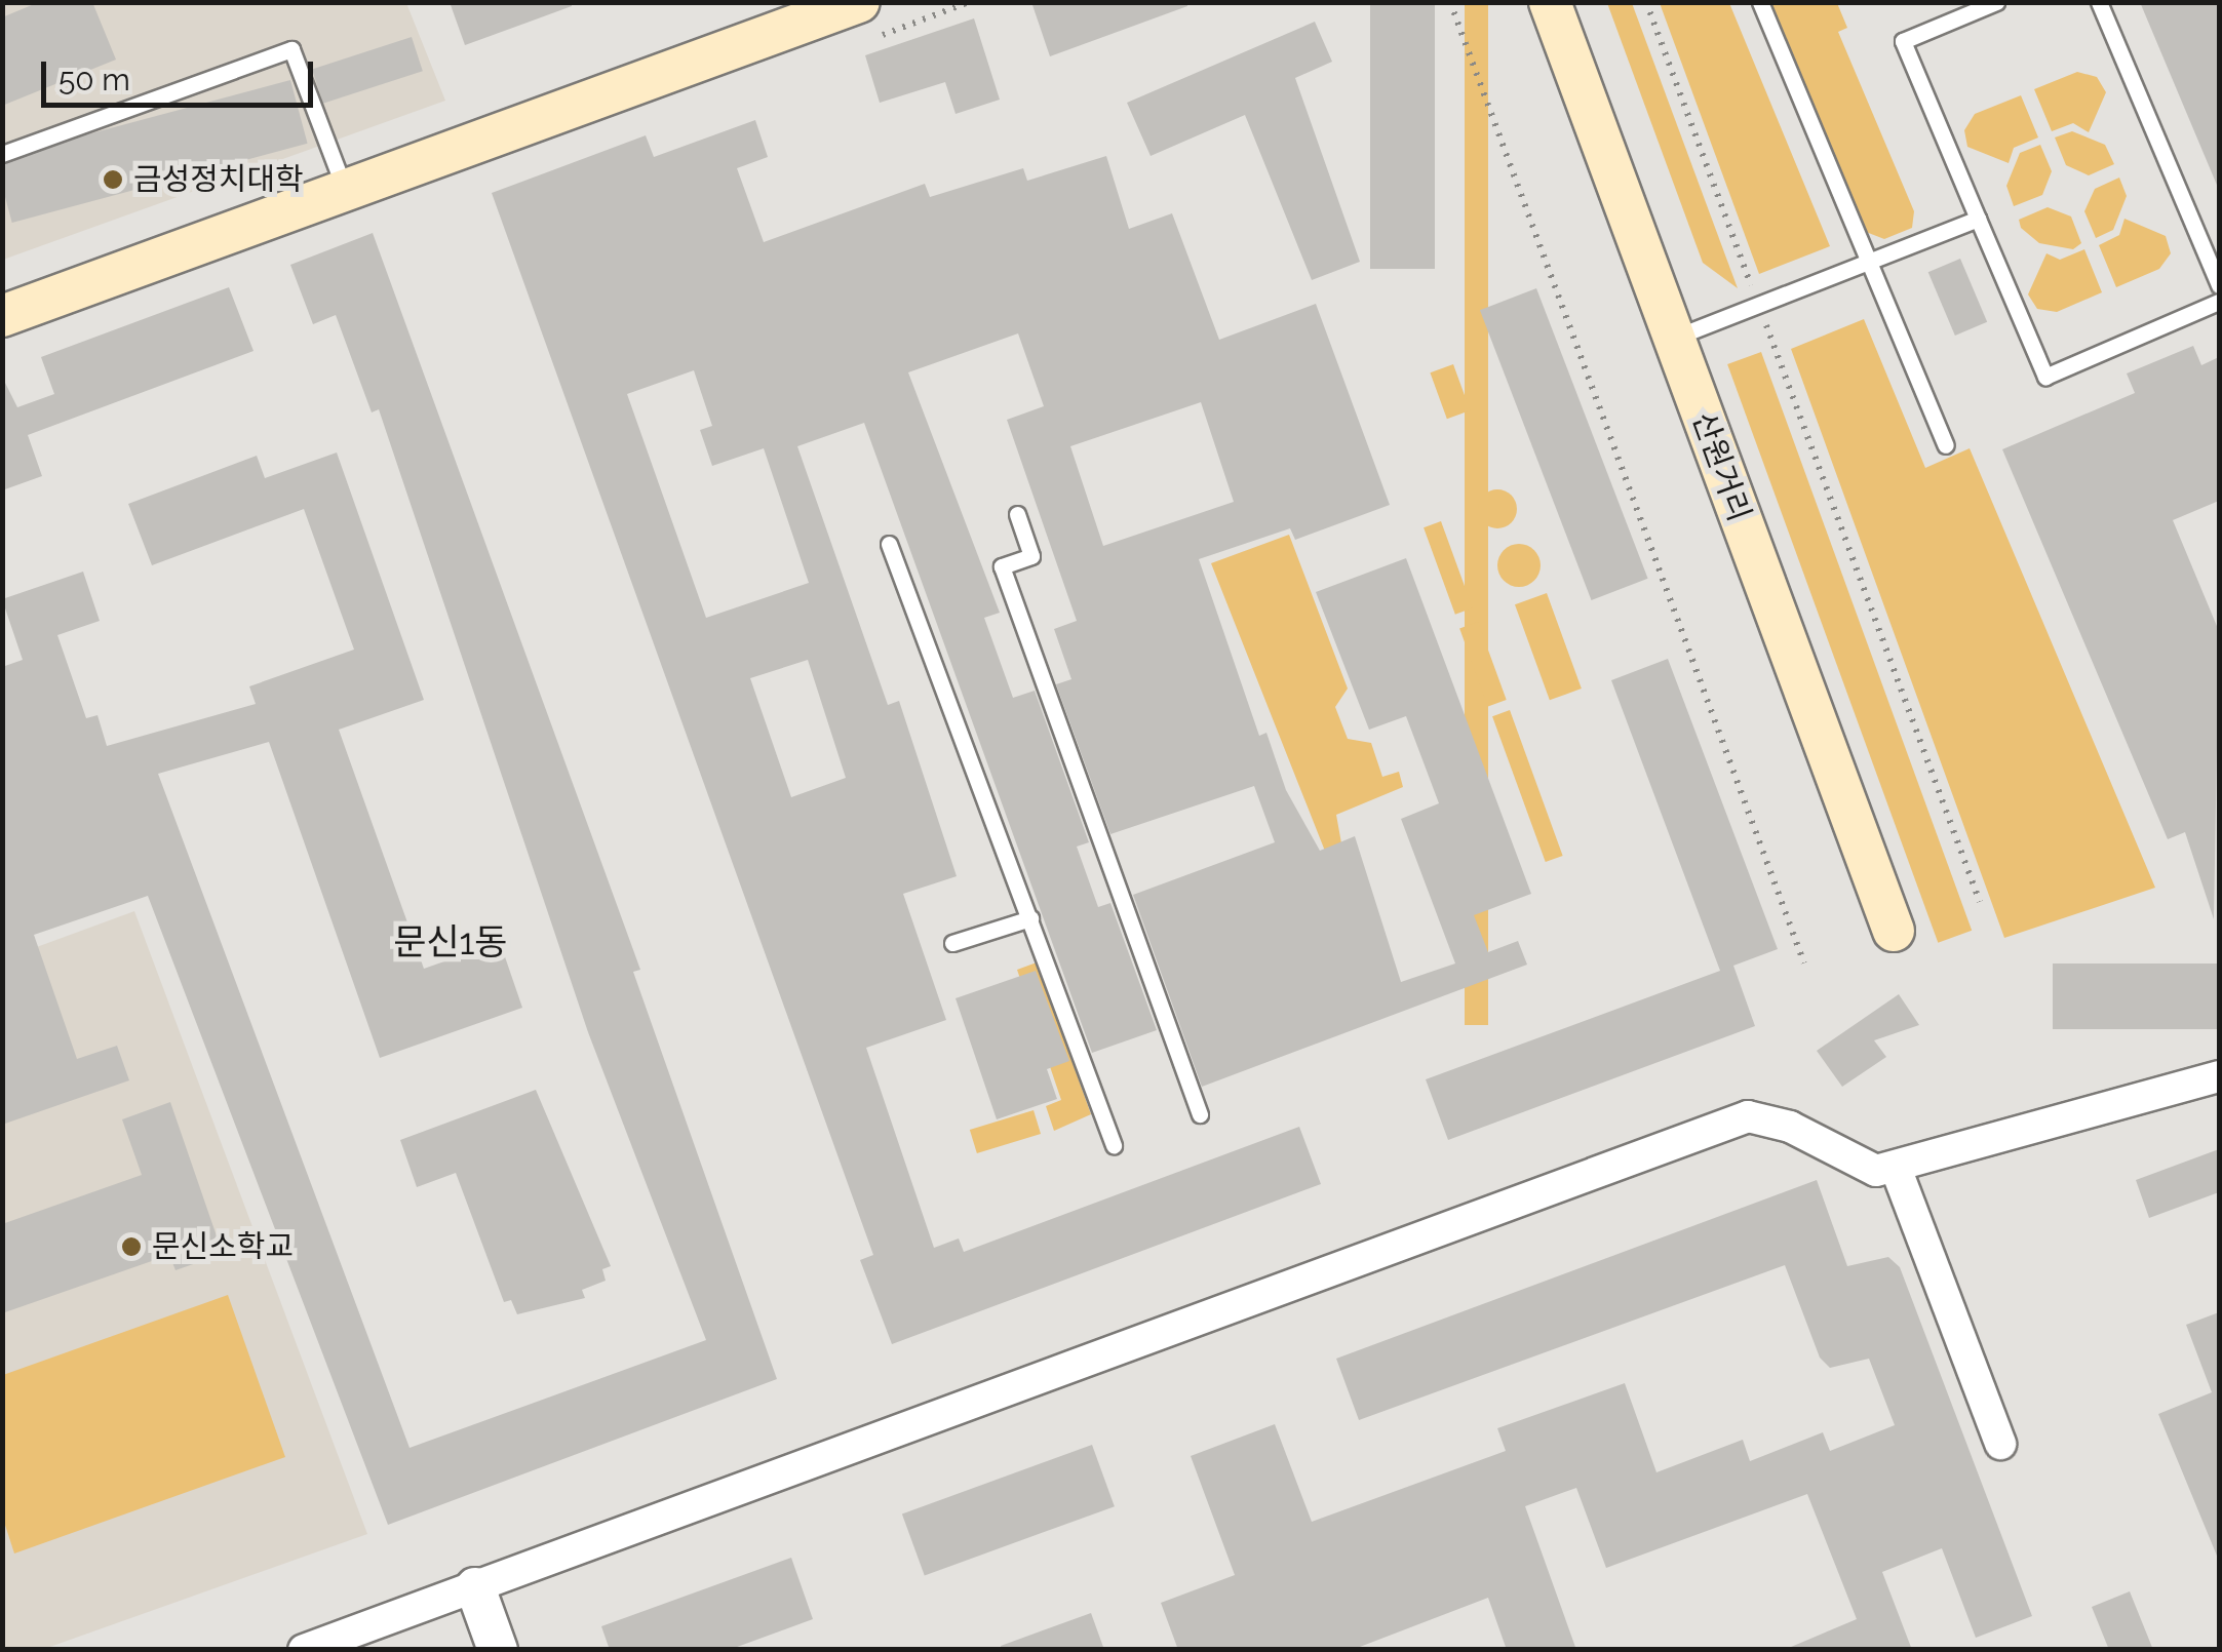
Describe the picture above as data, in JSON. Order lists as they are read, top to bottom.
{
  "streets": {
    "main road": ["산원거리"]
  },
  "districts": ["문신1동"],
  "places": ["금성정치대학", "문신소학교"],
  "scale_bar": "50 m"
}
